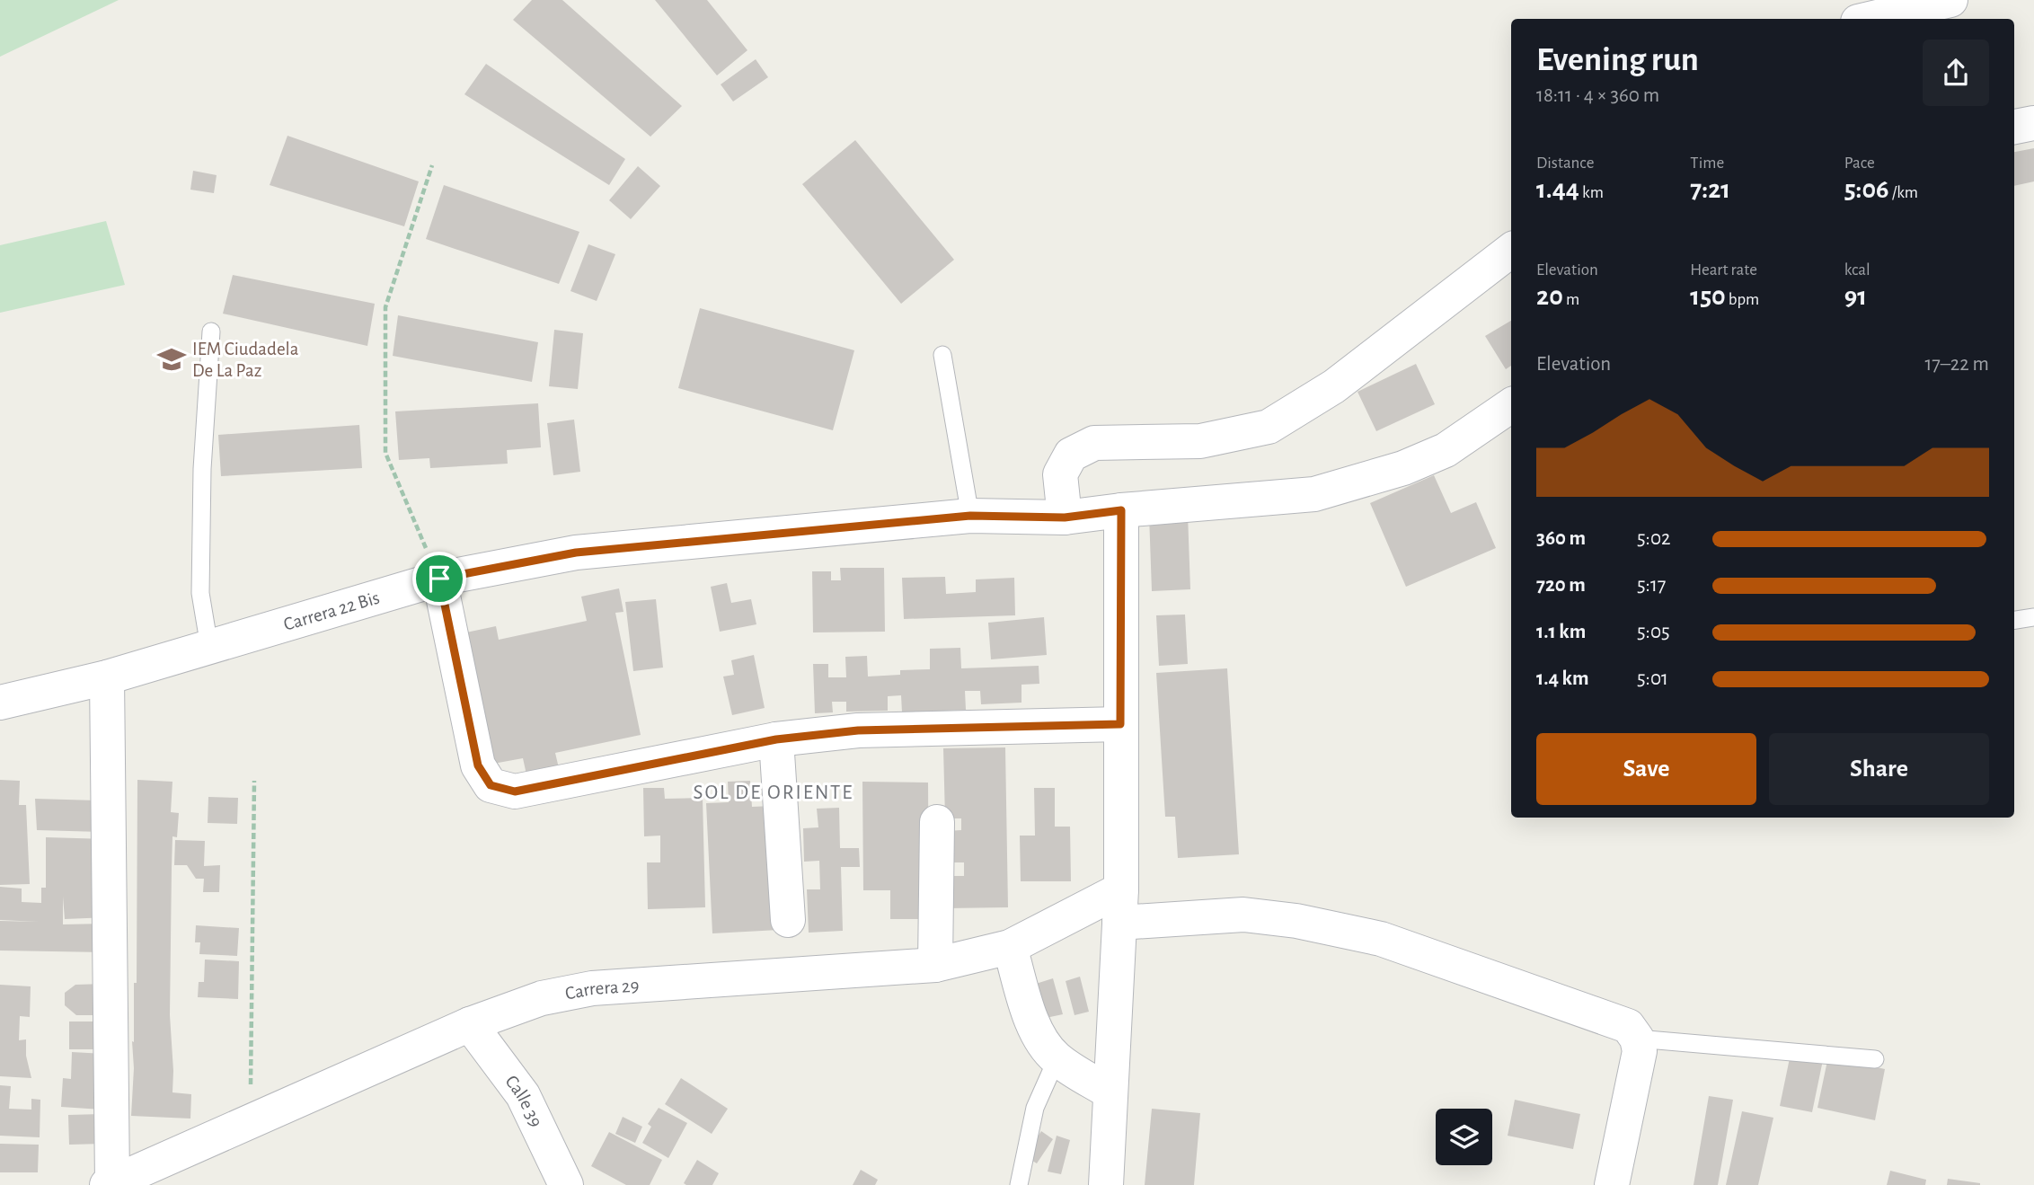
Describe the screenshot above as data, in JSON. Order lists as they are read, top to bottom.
{
  "streets": {
    "street": ["Carrera 22 Bis", "Carrera 29", "Calle 39"]
  },
  "crossings": [
    ["Carrera 29", "Calle 39"]
  ],
  "districts": ["SOL DE ORIENTE"],
  "places": {
    "school or university": ["IEM Ciudadela De La Paz"]
  },
  "page": {
    "heading": ["Evening run", "18:11 · 4 × 360 m"],
    "stats": [
      ["Distance", "1.44 km"],
      ["Time", "7:21"],
      ["Pace", "5:06 /km"],
      ["Elevation", "20 m"],
      ["Heart rate", "150 bpm"],
      ["kcal", "91"]
    ],
    "chart": ["Elevation", "17–22 m"],
    "list": [
      {
        "name": "360 m",
        "note": "5:02"
      },
      {
        "name": "720 m",
        "note": "5:17"
      },
      {
        "name": "1.1 km",
        "note": "5:05"
      },
      {
        "name": "1.4 km",
        "note": "5:01"
      }
    ],
    "buttons": ["Save", "Share"]
  }
}
